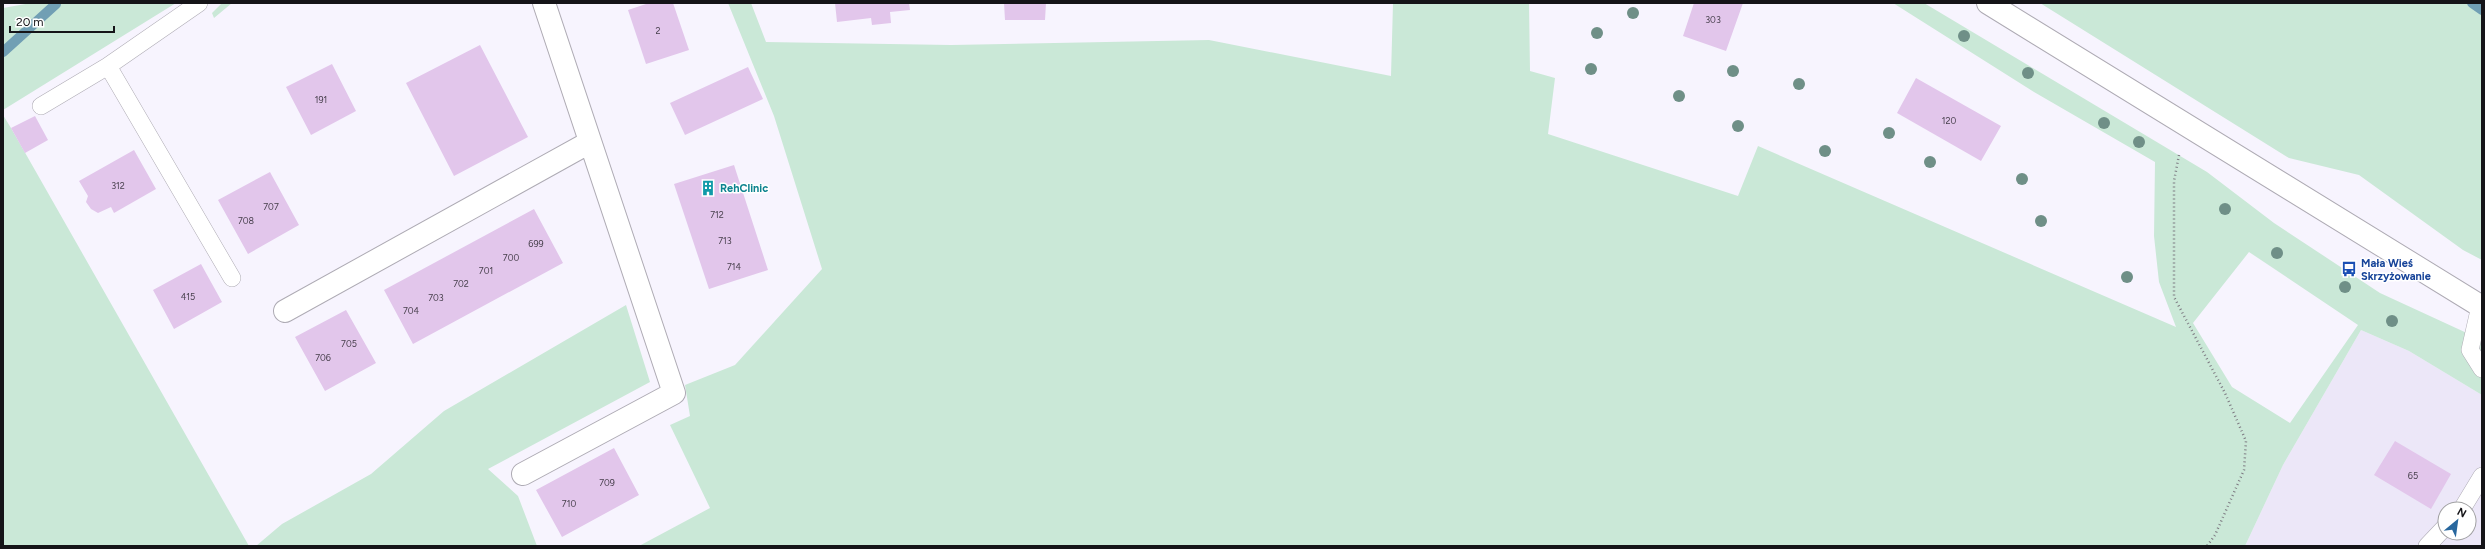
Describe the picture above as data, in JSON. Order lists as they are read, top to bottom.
{
  "places": {
    "building": ["RehClinic"],
    "bus stop": ["Mała Wieś Skrzyżowanie"]
  },
  "house_numbers": [
    "303",
    "2",
    "191",
    "120",
    "312",
    "707",
    "712",
    "708",
    "713",
    "699",
    "700",
    "714",
    "701",
    "702",
    "415",
    "703",
    "704",
    "705",
    "706",
    "65",
    "709",
    "710"
  ],
  "scale_bar": "20 m",
  "north": "top right"
}
